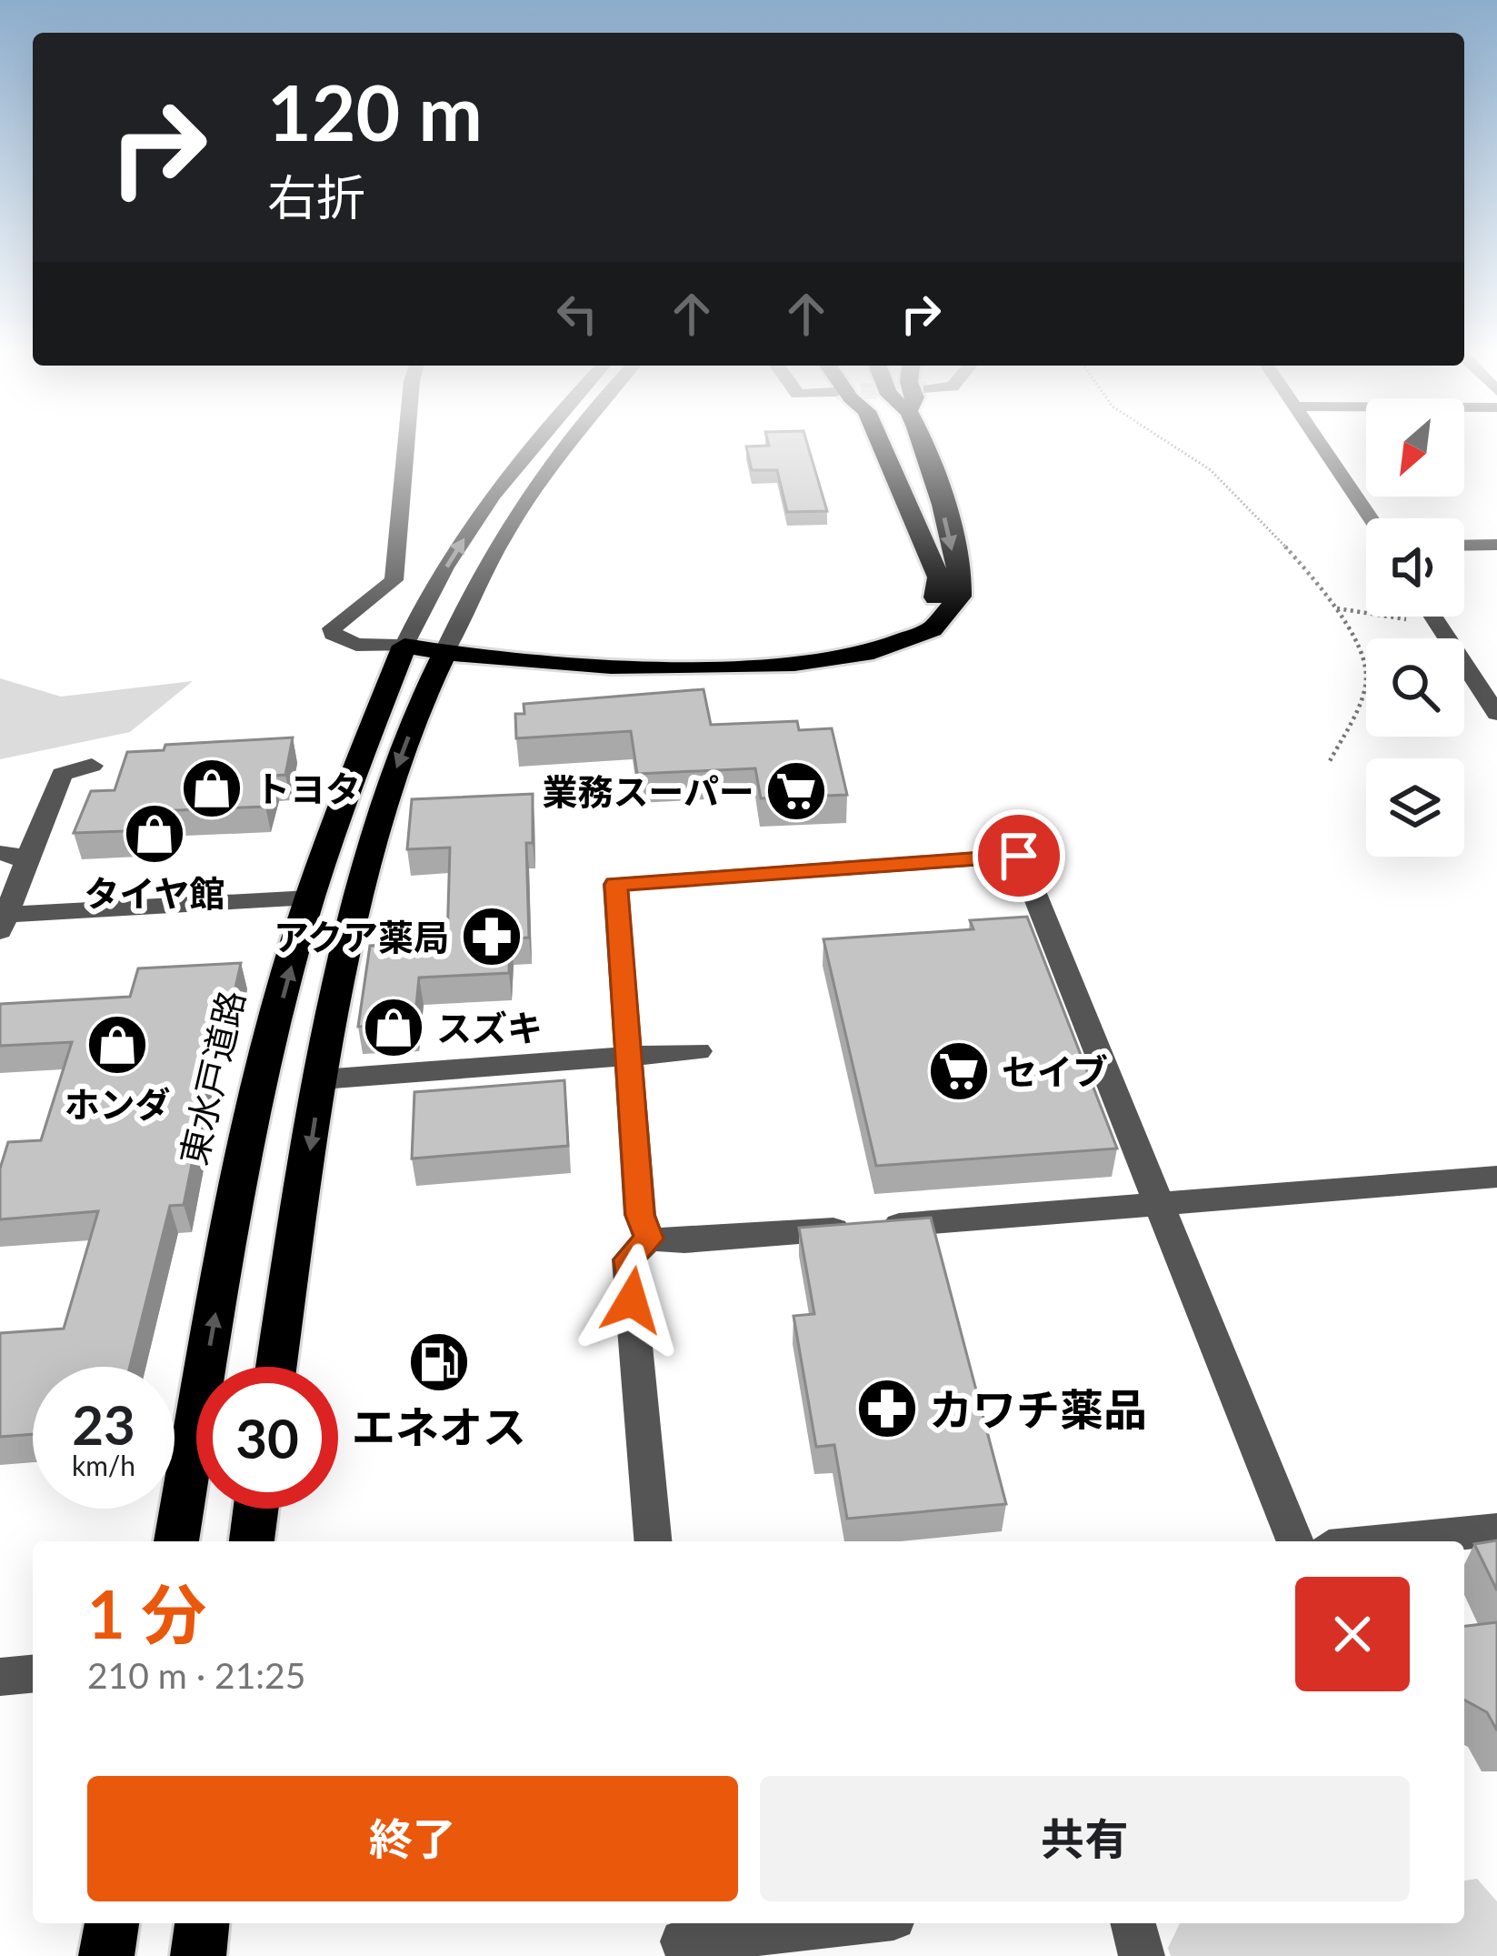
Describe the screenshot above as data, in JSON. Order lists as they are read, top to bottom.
{
  "streets": {
    "highway": ["東水戸道路"]
  },
  "places": {
    "shop": [
      "トヨタ",
      "タイヤ館",
      "スズキ",
      "ホンダ"
    ],
    "supermarket": ["業務スーパー", "セイブ"],
    "pharmacy": ["アクア薬局", "カワチ薬品"],
    "fuel station": ["エネオス"]
  },
  "north": "bottom left",
  "page": {
    "turn": ["120 m", "右折"],
    "speed": "23 km/h",
    "limit": "30",
    "heading": ["1 分", "210 m · 21:25"],
    "buttons": ["終了", "共有"]
  }
}
